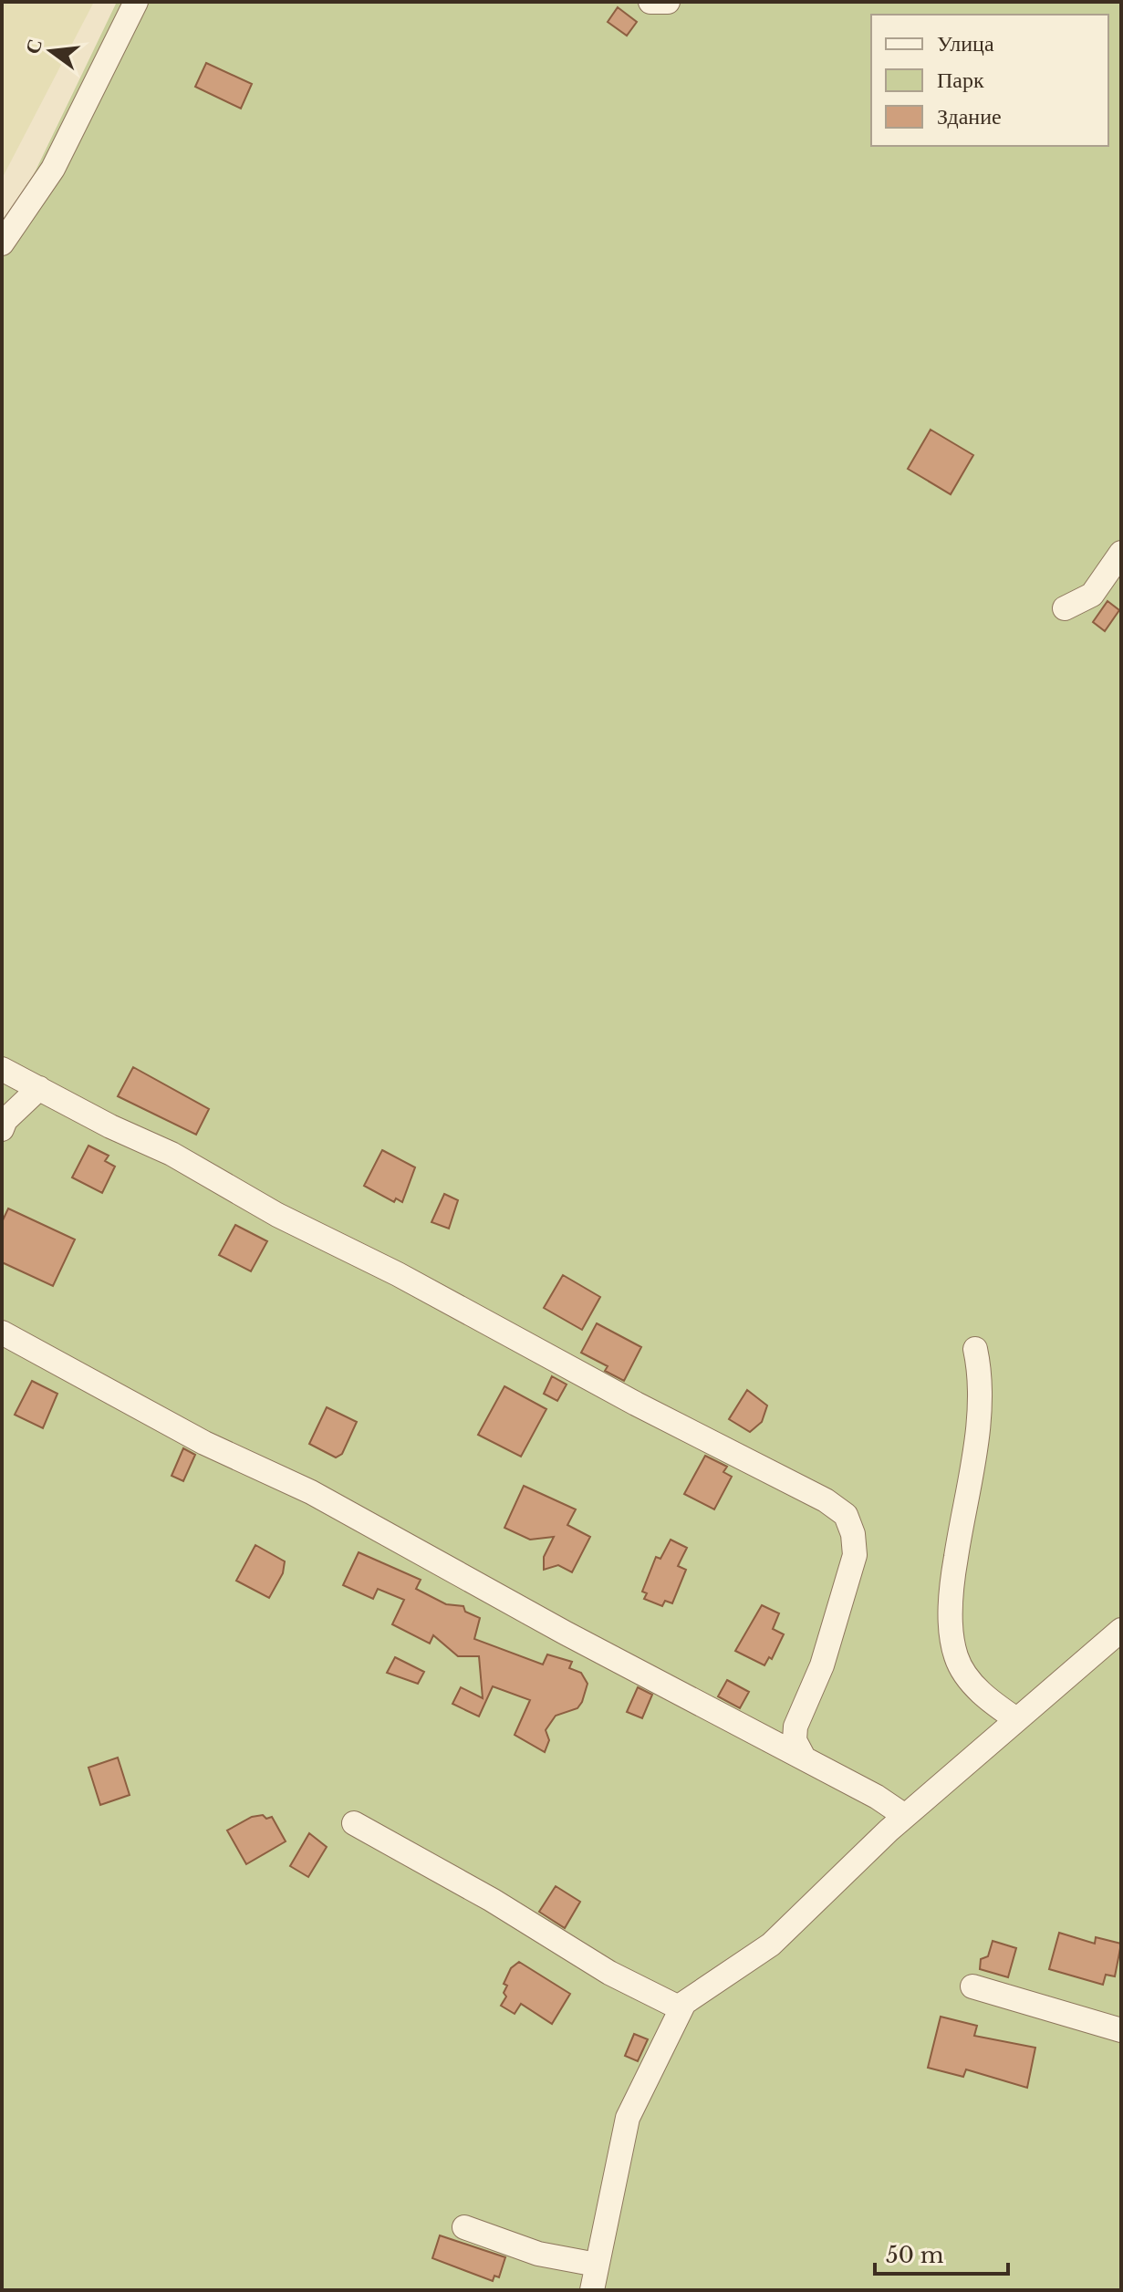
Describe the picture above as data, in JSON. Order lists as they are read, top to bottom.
{
  "legend": ["Улица", "Парк", "Здание"],
  "scale_bar": "50 m",
  "north": "left"
}
